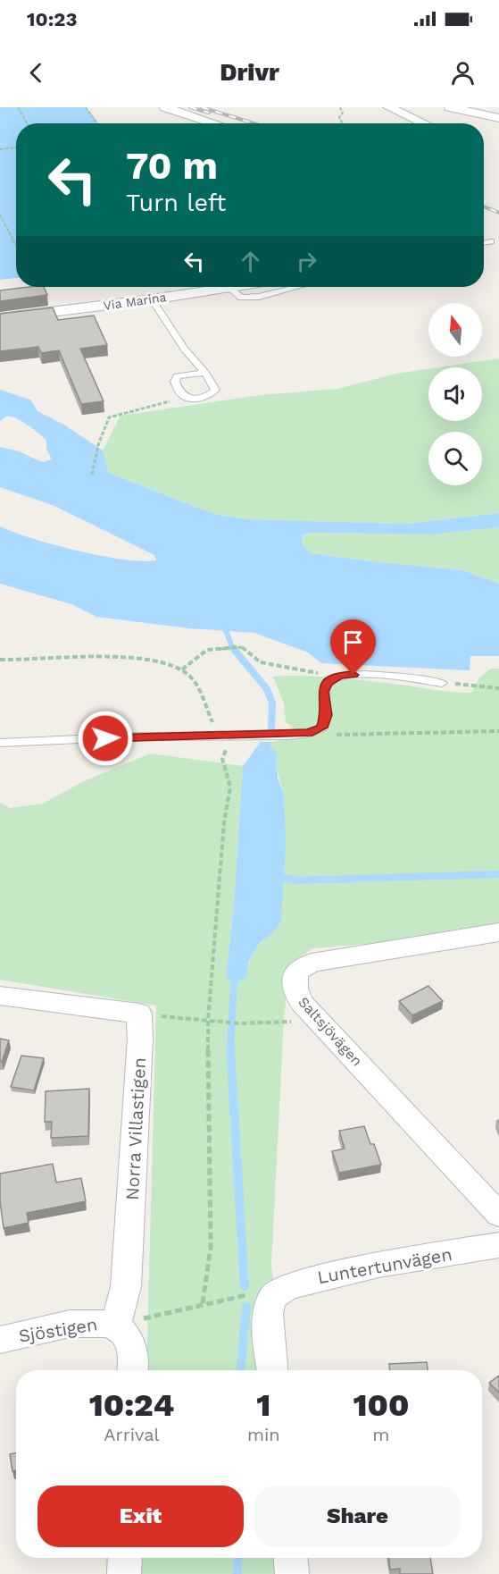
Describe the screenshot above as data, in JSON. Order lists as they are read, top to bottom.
{
  "streets": {
    "street": [
      "Via Marina",
      "Saltsjövägen",
      "Norra Villastigen",
      "Luntertunvägen",
      "Sjöstigen"
    ]
  },
  "crossings": [
    ["Norra Villastigen", "Sjöstigen"]
  ],
  "north": "top",
  "page": {
    "status": "10:23",
    "header": "Drivr",
    "turn": ["70 m", "Turn left"],
    "eta": [
      "10:24",
      "Arrival",
      "1",
      "min",
      "100",
      "m"
    ],
    "buttons": ["Exit", "Share"]
  }
}
